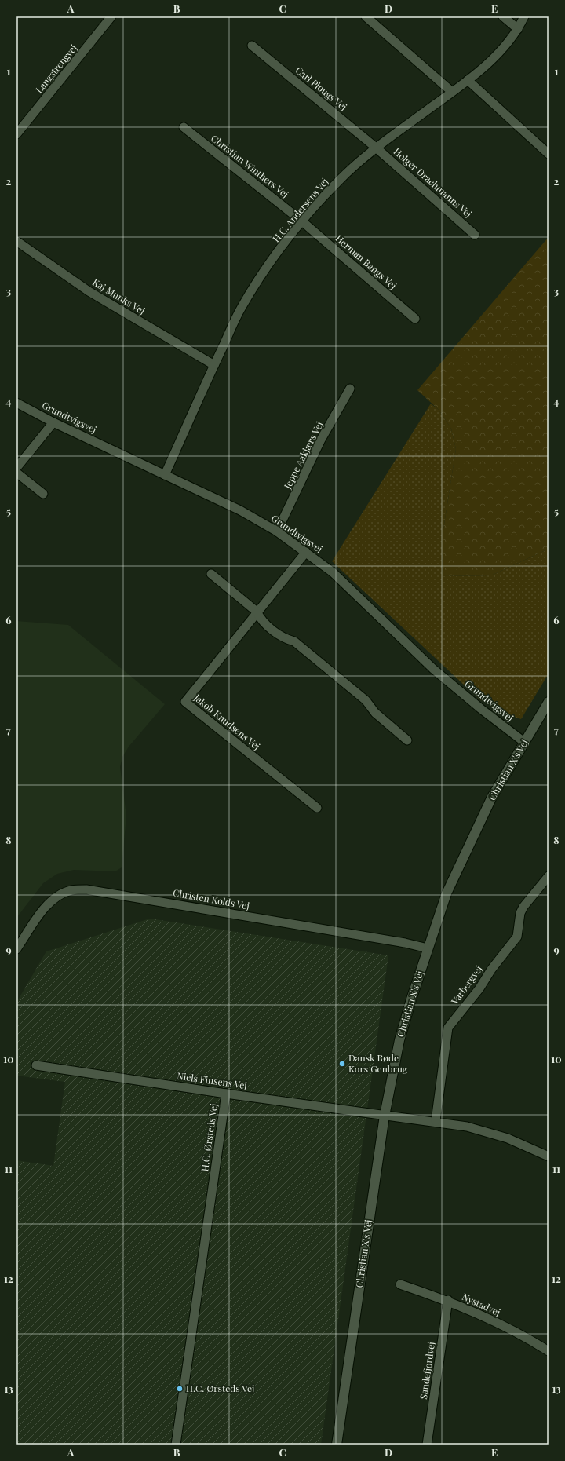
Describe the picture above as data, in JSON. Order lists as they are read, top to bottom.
{
  "streets": {
    "street": [
      "Langstrengvej",
      "Carl Plougs Vej",
      "Christian Winthers Vej",
      "Holger Drachmanns Vej",
      "H.C. Andersens Vej",
      "Herman Bangs Vej",
      "Kaj Munks Vej",
      "Grundtvigsvej",
      "Jeppe Aakjærs Vej",
      "Jakob Knudsens Vej",
      "Christian X's Vej",
      "Christen Kolds Vej",
      "Varbergvej",
      "Niels Finsens Vej",
      "H.C. Ørsteds Vej",
      "Nystadvej",
      "Sandefjordvej"
    ]
  },
  "crossings": [
    ["Carl Plougs Vej", "Holger Drachmanns Vej"],
    ["Carl Plougs Vej", "H.C. Andersens Vej"],
    ["Christian Winthers Vej", "H.C. Andersens Vej"],
    ["Christian Winthers Vej", "Herman Bangs Vej"],
    ["Holger Drachmanns Vej", "H.C. Andersens Vej"],
    ["H.C. Andersens Vej", "Herman Bangs Vej"],
    ["H.C. Andersens Vej", "Kaj Munks Vej"],
    ["H.C. Andersens Vej", "Grundtvigsvej"],
    ["Grundtvigsvej", "Jeppe Aakjærs Vej"],
    ["Grundtvigsvej", "Jakob Knudsens Vej"],
    ["Grundtvigsvej", "Christian X's Vej"],
    ["Christian X's Vej", "Christen Kolds Vej"],
    ["Christian X's Vej", "Niels Finsens Vej"],
    ["Niels Finsens Vej", "H.C. Ørsteds Vej"],
    ["Nystadvej", "Sandefjordvej"]
  ],
  "places": ["Dansk Røde Kors Genbrug", "H.C. Ørsteds Vej"],
  "grid": {
    "columns": [
      "A",
      "B",
      "C",
      "D",
      "E"
    ],
    "rows": [
      "1",
      "2",
      "3",
      "4",
      "5",
      "6",
      "7",
      "8",
      "9",
      "10",
      "11",
      "12",
      "13"
    ]
  }
}
